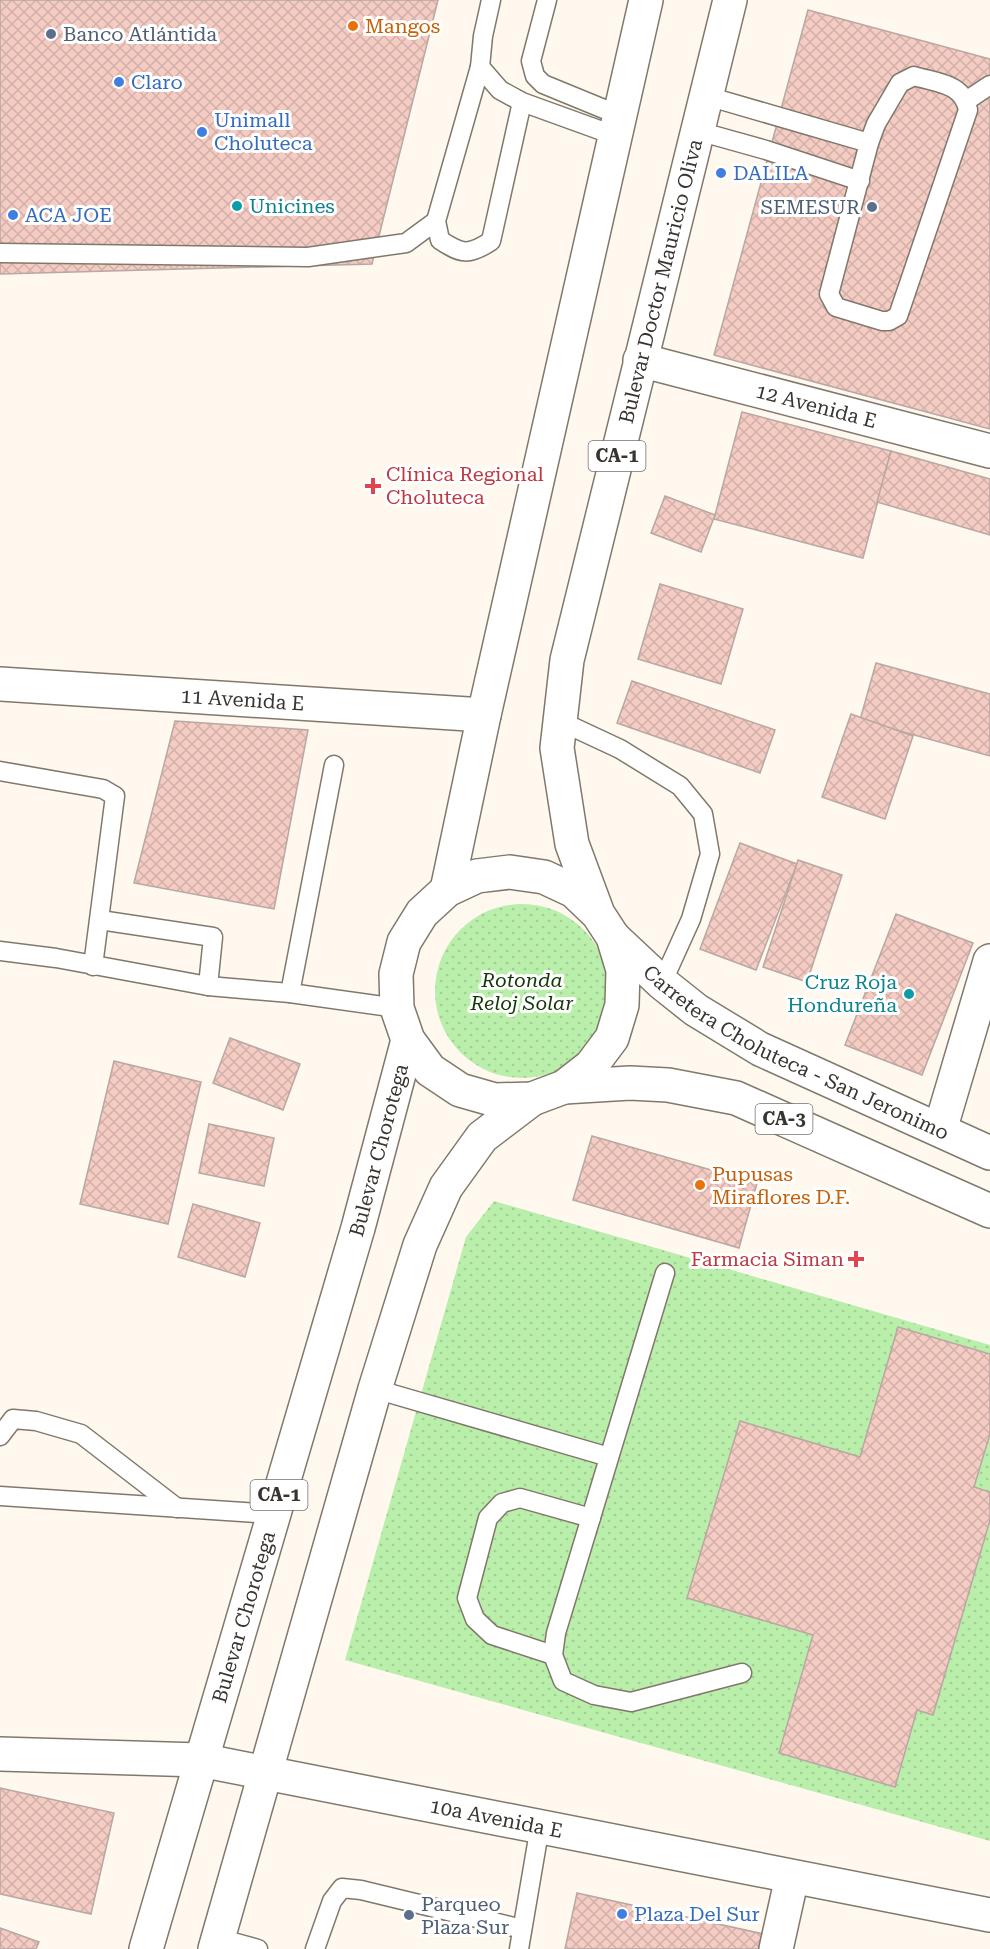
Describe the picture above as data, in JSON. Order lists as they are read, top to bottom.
{
  "streets": {
    "main road": [
      "Bulevar Doctor Mauricio Oliva",
      "12 Avenida E",
      "CA-1",
      "11 Avenida E",
      "Carretera Choluteca - San Jeronimo",
      "CA-3",
      "Bulevar Chorotega",
      "10a Avenida E"
    ]
  },
  "crossings": [
    ["Bulevar Doctor Mauricio Oliva", "12 Avenida E"],
    ["Bulevar Doctor Mauricio Oliva", "CA-1"],
    ["Bulevar Doctor Mauricio Oliva", "Carretera Choluteca - San Jeronimo"],
    ["CA-1", "Carretera Choluteca - San Jeronimo"],
    ["CA-1", "CA-3"],
    ["CA-1", "Bulevar Chorotega"],
    ["CA-1", "10a Avenida E"],
    ["Bulevar Chorotega", "10a Avenida E"]
  ],
  "parks": ["Rotonda Reloj Solar"],
  "places": {
    "other": [
      "Mangos",
      "Banco Atlántida",
      "Claro",
      "Unimall Choluteca",
      "DALILA",
      "Unicines",
      "SEMESUR",
      "ACA JOE",
      "Cruz Roja Hondureña",
      "Pupusas Miraflores D.F.",
      "Plaza Del Sur",
      "Parqueo Plaza Sur"
    ],
    "health": ["Clínica Regional Choluteca", "Farmacia Siman"]
  }
}
